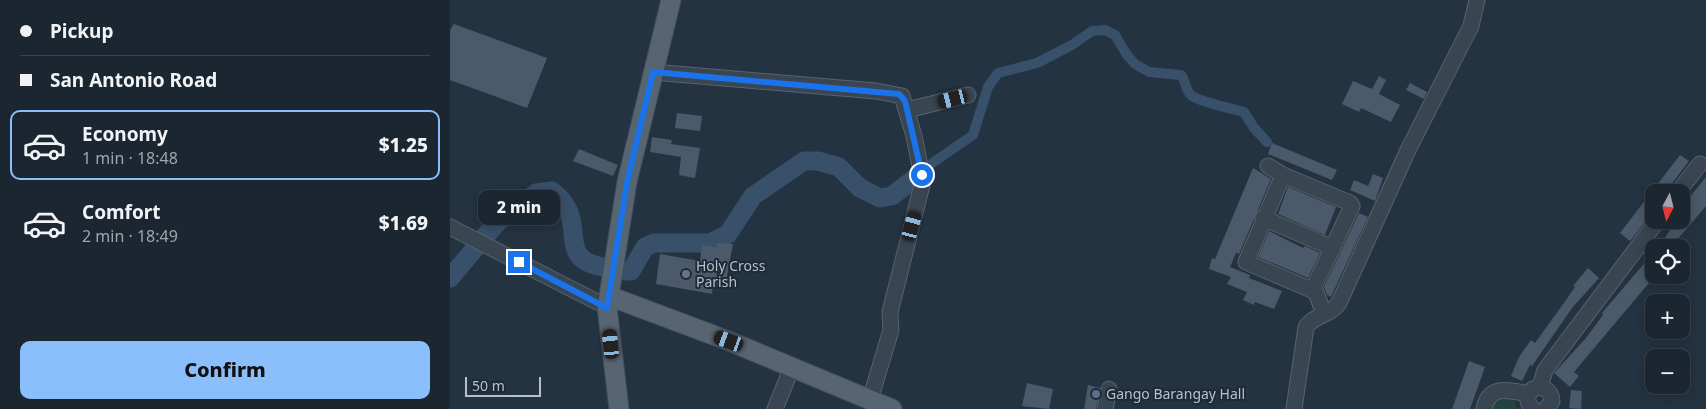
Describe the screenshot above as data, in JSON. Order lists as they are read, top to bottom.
{
  "places": ["Holy Cross Parish", "Gango Barangay Hall"],
  "scale_bar": "50 m",
  "north": "bottom",
  "page": {
    "banner": ["Pickup", "San Antonio Road"],
    "list": [
      {
        "name": "Economy",
        "note": "1 min · 18:48",
        "value": "$1.25"
      },
      {
        "name": "Comfort",
        "note": "2 min · 18:49",
        "value": "$1.69"
      }
    ],
    "map_buttons": ["+", "−"],
    "bubble": "2 min",
    "buttons": "Confirm",
    "scale": "50 m"
  }
}
